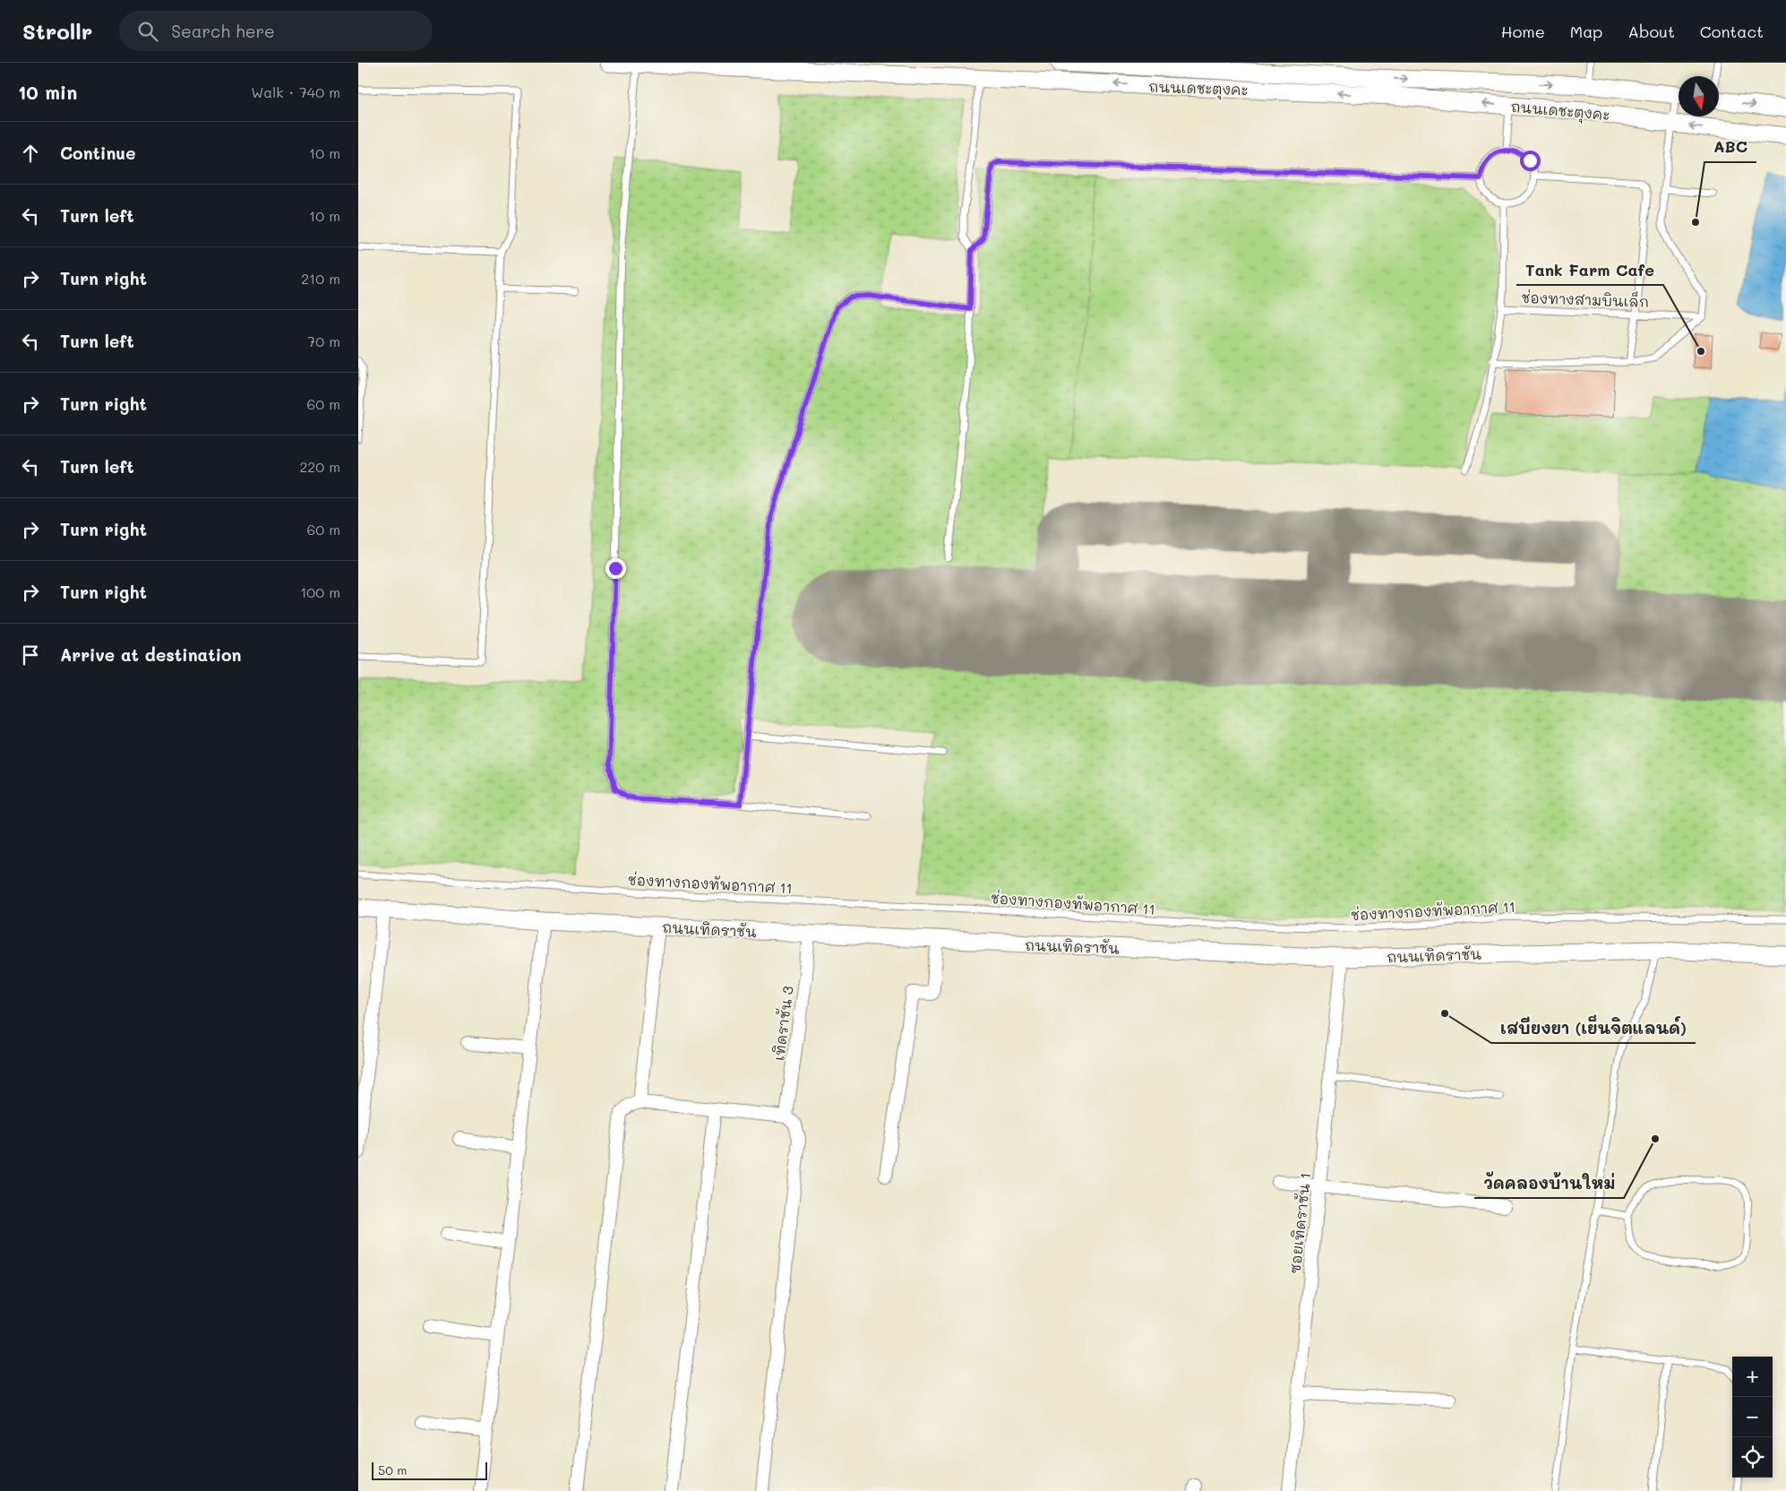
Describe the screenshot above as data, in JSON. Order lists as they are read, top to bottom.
{
  "streets": {
    "street": [
      "ถนนเดชะตุงคะ",
      "ถนนเทิดราชัน",
      "เทิดราชัน 3",
      "ซอยเทิดราชัน 1"
    ],
    "lane": ["ช่องทางสามบินเล็ก", "ช่องทางกองทัพอากาศ 11"]
  },
  "crossings": [
    ["ถนนเทิดราชัน", "เทิดราชัน 3"],
    ["ถนนเทิดราชัน", "ซอยเทิดราชัน 1"]
  ],
  "places": [
    "ABC",
    "Tank Farm Cafe",
    "เสบียงยา (เย็นจิตแลนด์)",
    "วัดคลองบ้านใหม่"
  ],
  "scale_bar": "50 m",
  "north": "bottom",
  "page": {
    "header": "Strollr",
    "search": "Search here",
    "nav": [
      "Home",
      "Map",
      "About",
      "Contact"
    ],
    "heading": ["10 min", "Walk · 740 m"],
    "list": [
      ["Continue", "10 m"],
      ["Turn left", "10 m"],
      ["Turn right", "210 m"],
      ["Turn left", "70 m"],
      ["Turn right", "60 m"],
      ["Turn left", "220 m"],
      ["Turn right", "60 m"],
      ["Turn right", "100 m"],
      "Arrive at destination"
    ],
    "map_buttons": ["+", "−"],
    "scale": "50 m"
  }
}
